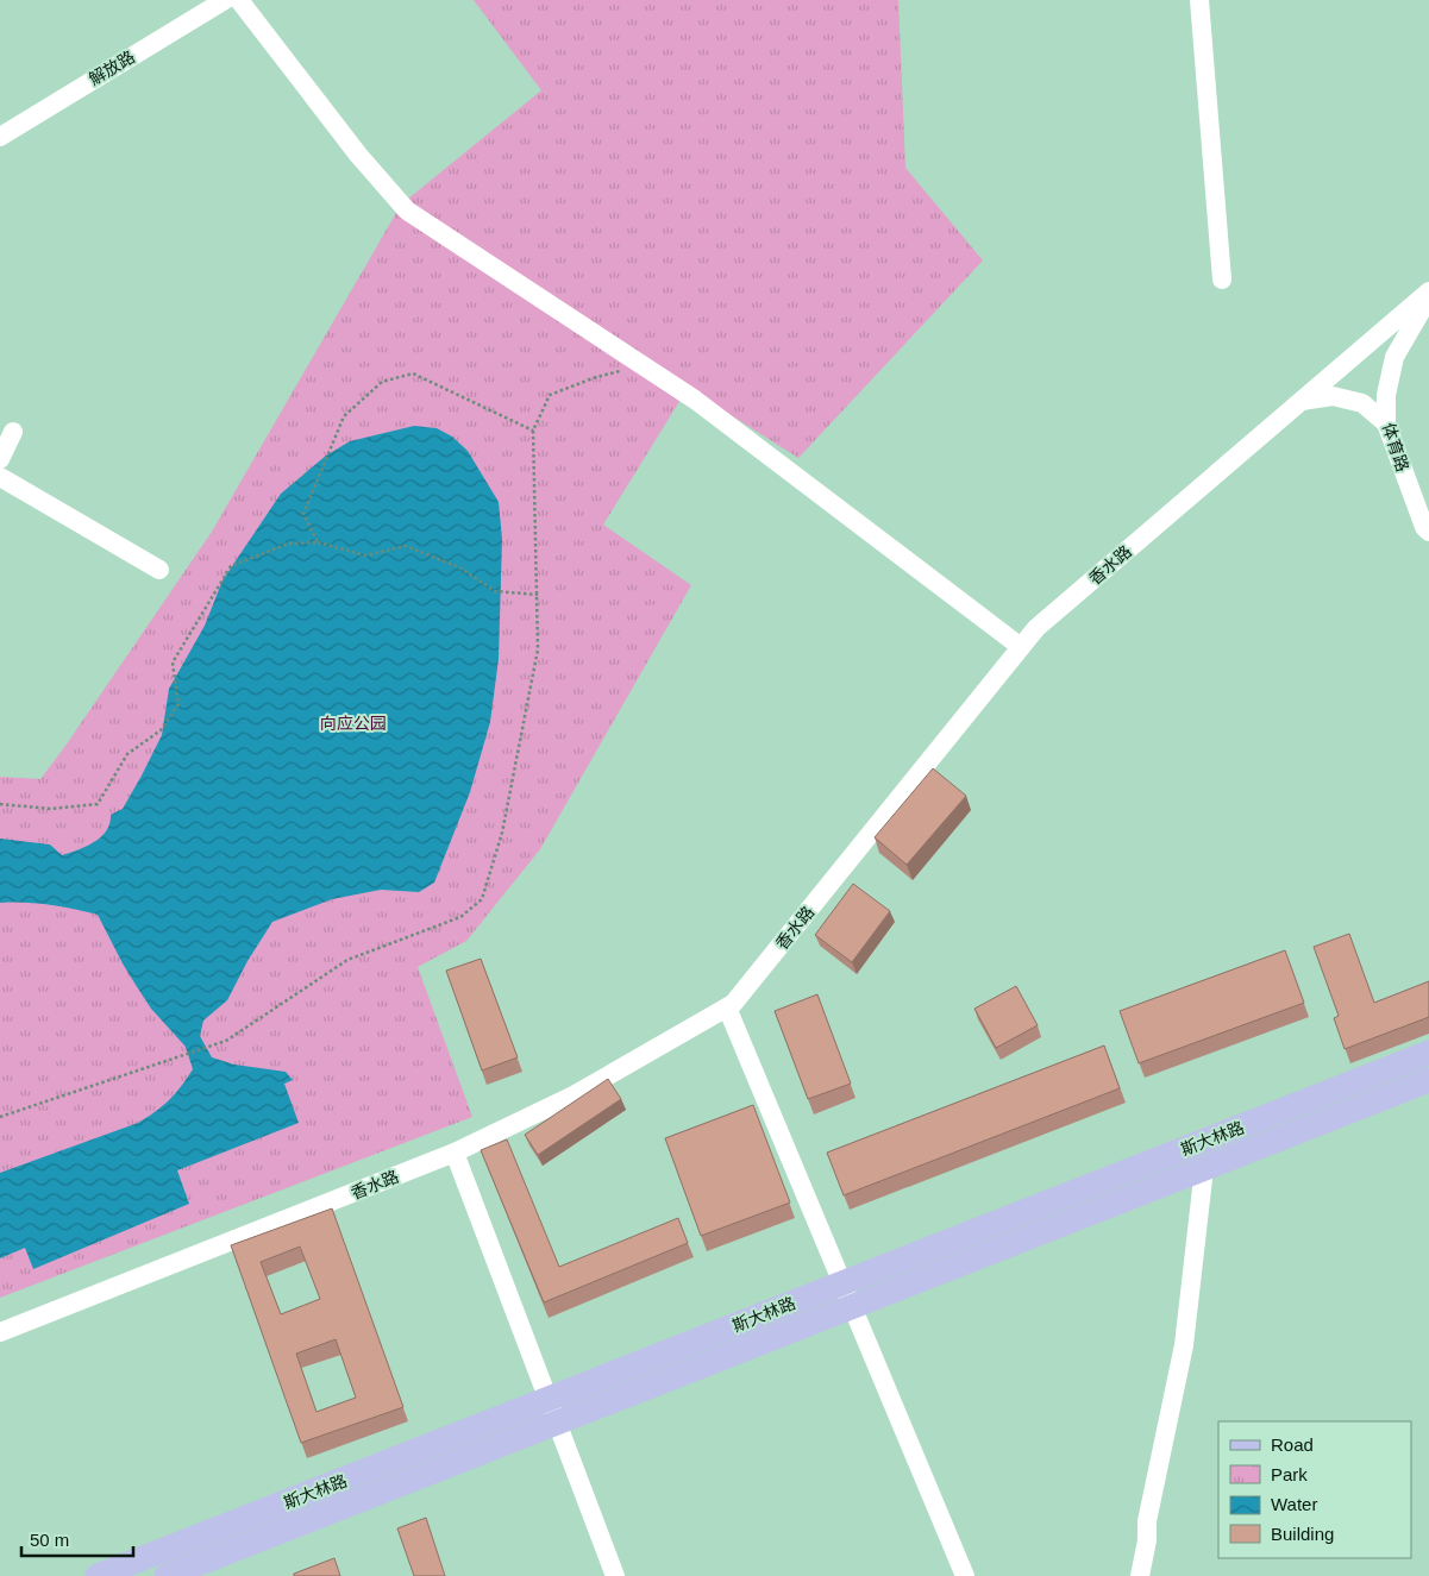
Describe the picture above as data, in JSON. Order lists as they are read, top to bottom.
{
  "streets": {
    "main road": ["斯大林路"],
    "street": ["解放路", "体育路", "香水路"]
  },
  "parks": ["向应公园"],
  "legend": [
    "Road",
    "Park",
    "Water",
    "Building"
  ],
  "scale_bar": "50 m"
}
